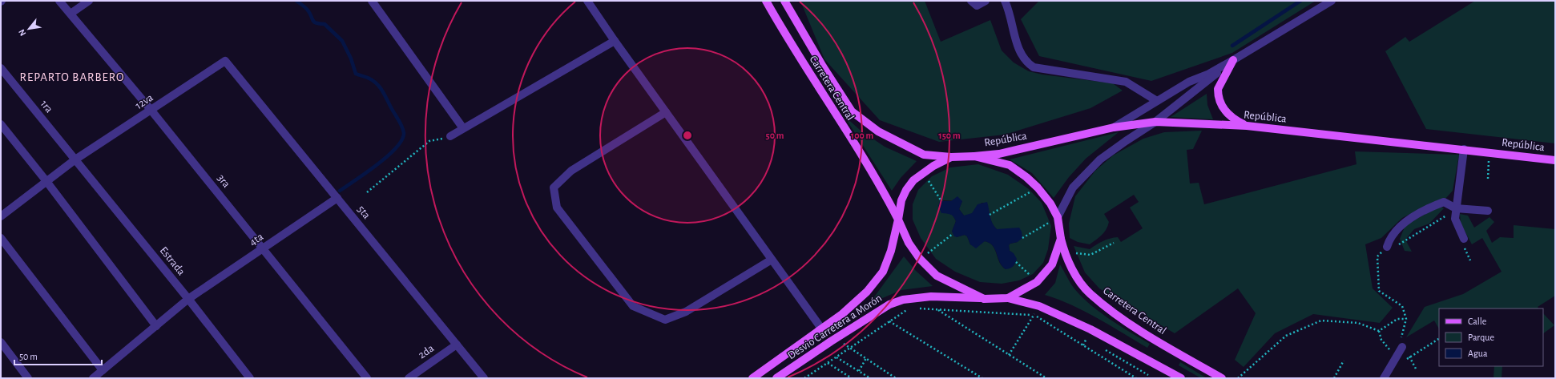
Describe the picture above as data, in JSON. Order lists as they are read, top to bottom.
{
  "streets": {
    "main road": ["Carretera Central", "República", "Desvio Carretera a Morón"],
    "street": [
      "12va",
      "1ra",
      "3ra",
      "5ta",
      "4ta",
      "Estrada",
      "2da"
    ]
  },
  "crossings": [
    ["Carretera Central", "República"],
    ["Carretera Central", "Desvio Carretera a Morón"],
    ["12va", "1ra"],
    ["12va", "3ra"],
    ["12va", "5ta"],
    ["12va", "Estrada"],
    ["1ra", "Estrada"],
    ["3ra", "4ta"],
    ["5ta", "4ta"],
    ["5ta", "2da"],
    ["4ta", "Estrada"]
  ],
  "districts": ["REPARTO BARBERO"],
  "legend": ["Calle", "Parque", "Agua"],
  "scale_bar": "50 m",
  "north": "bottom left",
  "rings": ["50 m", "100 m", "150 m"]
}
